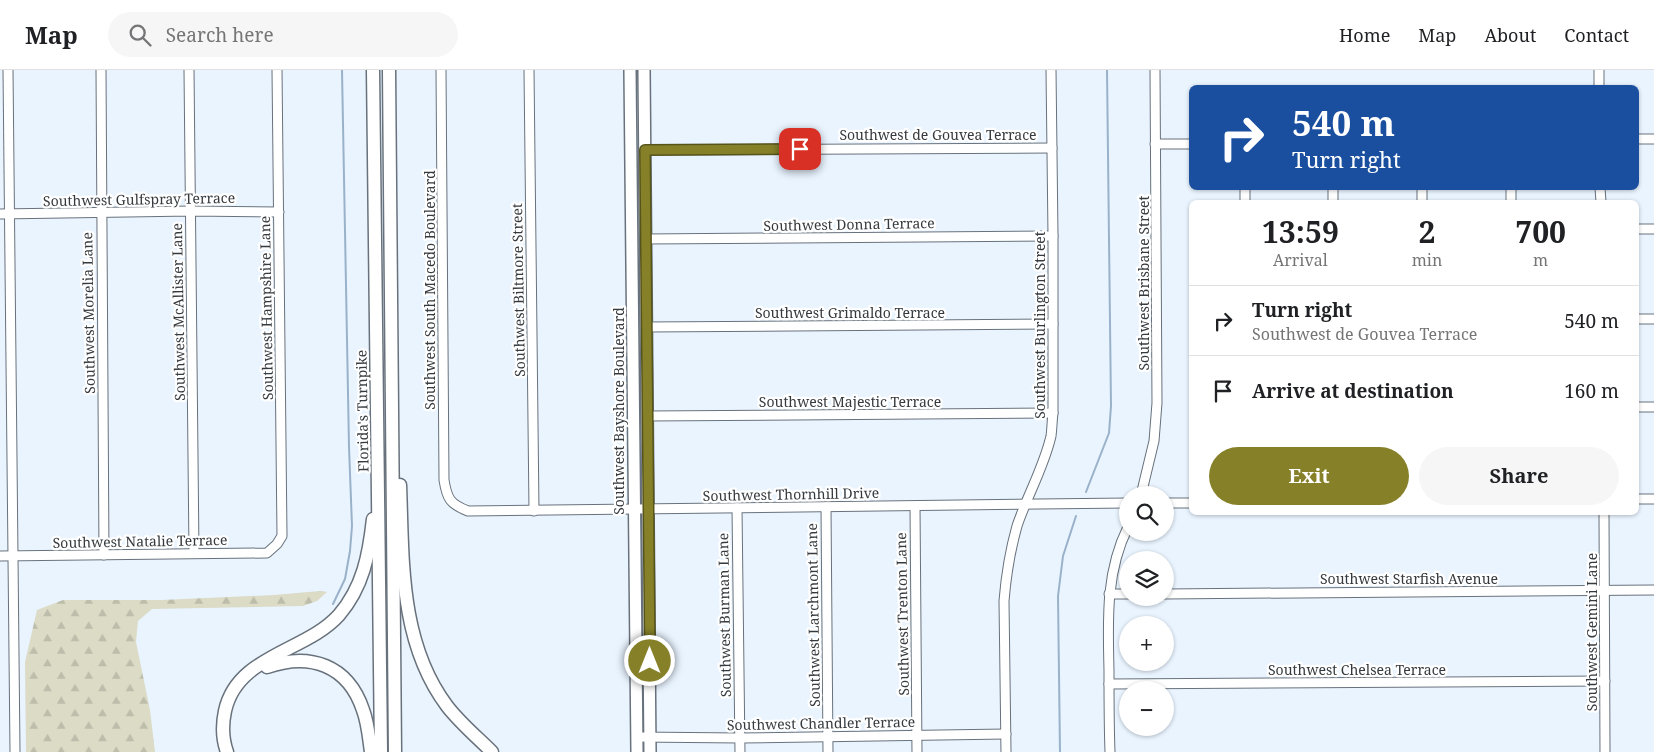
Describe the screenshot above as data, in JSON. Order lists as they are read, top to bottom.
{
  "streets": {
    "highway": ["Florida's Turnpike"],
    "main road": ["Southwest Bayshore Boulevard"],
    "street": [
      "Southwest de Gouvea Terrace",
      "Southwest Gulfspray Terrace",
      "Southwest Donna Terrace",
      "Southwest Brisbane Street",
      "Southwest South Macedo Boulevard",
      "Southwest Biltmore Street",
      "Southwest Hampshire Lane",
      "Southwest McAllister Lane",
      "Southwest Grimaldo Terrace",
      "Southwest Morelia Lane",
      "Southwest Burlington Street",
      "Southwest Majestic Terrace",
      "Southwest Thornhill Drive",
      "Southwest Natalie Terrace",
      "Southwest Starfish Avenue",
      "Southwest Trenton Lane",
      "Southwest Burman Lane",
      "Southwest Larchmont Lane",
      "Southwest Gemini Lane",
      "Southwest Chelsea Terrace",
      "Southwest Chandler Terrace"
    ]
  },
  "crossings": [
    ["Southwest de Gouvea Terrace", "Southwest Burlington Street"],
    ["Southwest de Gouvea Terrace", "Southwest Bayshore Boulevard"],
    ["Southwest Gulfspray Terrace", "Southwest Hampshire Lane"],
    ["Southwest Gulfspray Terrace", "Southwest McAllister Lane"],
    ["Southwest Gulfspray Terrace", "Southwest Morelia Lane"],
    ["Southwest Donna Terrace", "Southwest Burlington Street"],
    ["Southwest Donna Terrace", "Southwest Bayshore Boulevard"],
    ["Southwest South Macedo Boulevard", "Southwest Thornhill Drive"],
    ["Southwest Biltmore Street", "Southwest Thornhill Drive"],
    ["Southwest Hampshire Lane", "Southwest Natalie Terrace"],
    ["Southwest McAllister Lane", "Southwest Natalie Terrace"],
    ["Southwest Grimaldo Terrace", "Southwest Burlington Street"],
    ["Southwest Grimaldo Terrace", "Southwest Bayshore Boulevard"],
    ["Southwest Morelia Lane", "Southwest Natalie Terrace"],
    ["Southwest Burlington Street", "Southwest Majestic Terrace"],
    ["Southwest Burlington Street", "Southwest Thornhill Drive"],
    ["Southwest Burlington Street", "Southwest Chandler Terrace"],
    ["Southwest Majestic Terrace", "Southwest Bayshore Boulevard"],
    ["Southwest Bayshore Boulevard", "Southwest Thornhill Drive"],
    ["Southwest Bayshore Boulevard", "Southwest Chandler Terrace"],
    ["Southwest Thornhill Drive", "Southwest Trenton Lane"],
    ["Southwest Thornhill Drive", "Southwest Burman Lane"],
    ["Southwest Thornhill Drive", "Southwest Larchmont Lane"],
    ["Southwest Starfish Avenue", "Southwest Gemini Lane"],
    ["Southwest Trenton Lane", "Southwest Chandler Terrace"],
    ["Southwest Burman Lane", "Southwest Chandler Terrace"],
    ["Southwest Larchmont Lane", "Southwest Chandler Terrace"],
    ["Southwest Gemini Lane", "Southwest Chelsea Terrace"]
  ],
  "page": {
    "header": "Map",
    "search": "Search here",
    "nav": [
      "Home",
      "Map",
      "About",
      "Contact"
    ],
    "turn": ["540 m", "Turn right"],
    "eta": [
      "13:59",
      "Arrival",
      "2",
      "min",
      "700",
      "m"
    ],
    "list": [
      {
        "name": "Turn right",
        "note": "Southwest de Gouvea Terrace",
        "value": "540 m"
      },
      {
        "name": "Arrive at destination",
        "value": "160 m"
      }
    ],
    "buttons": ["Exit", "Share"],
    "map_buttons": ["+", "−"]
  }
}
